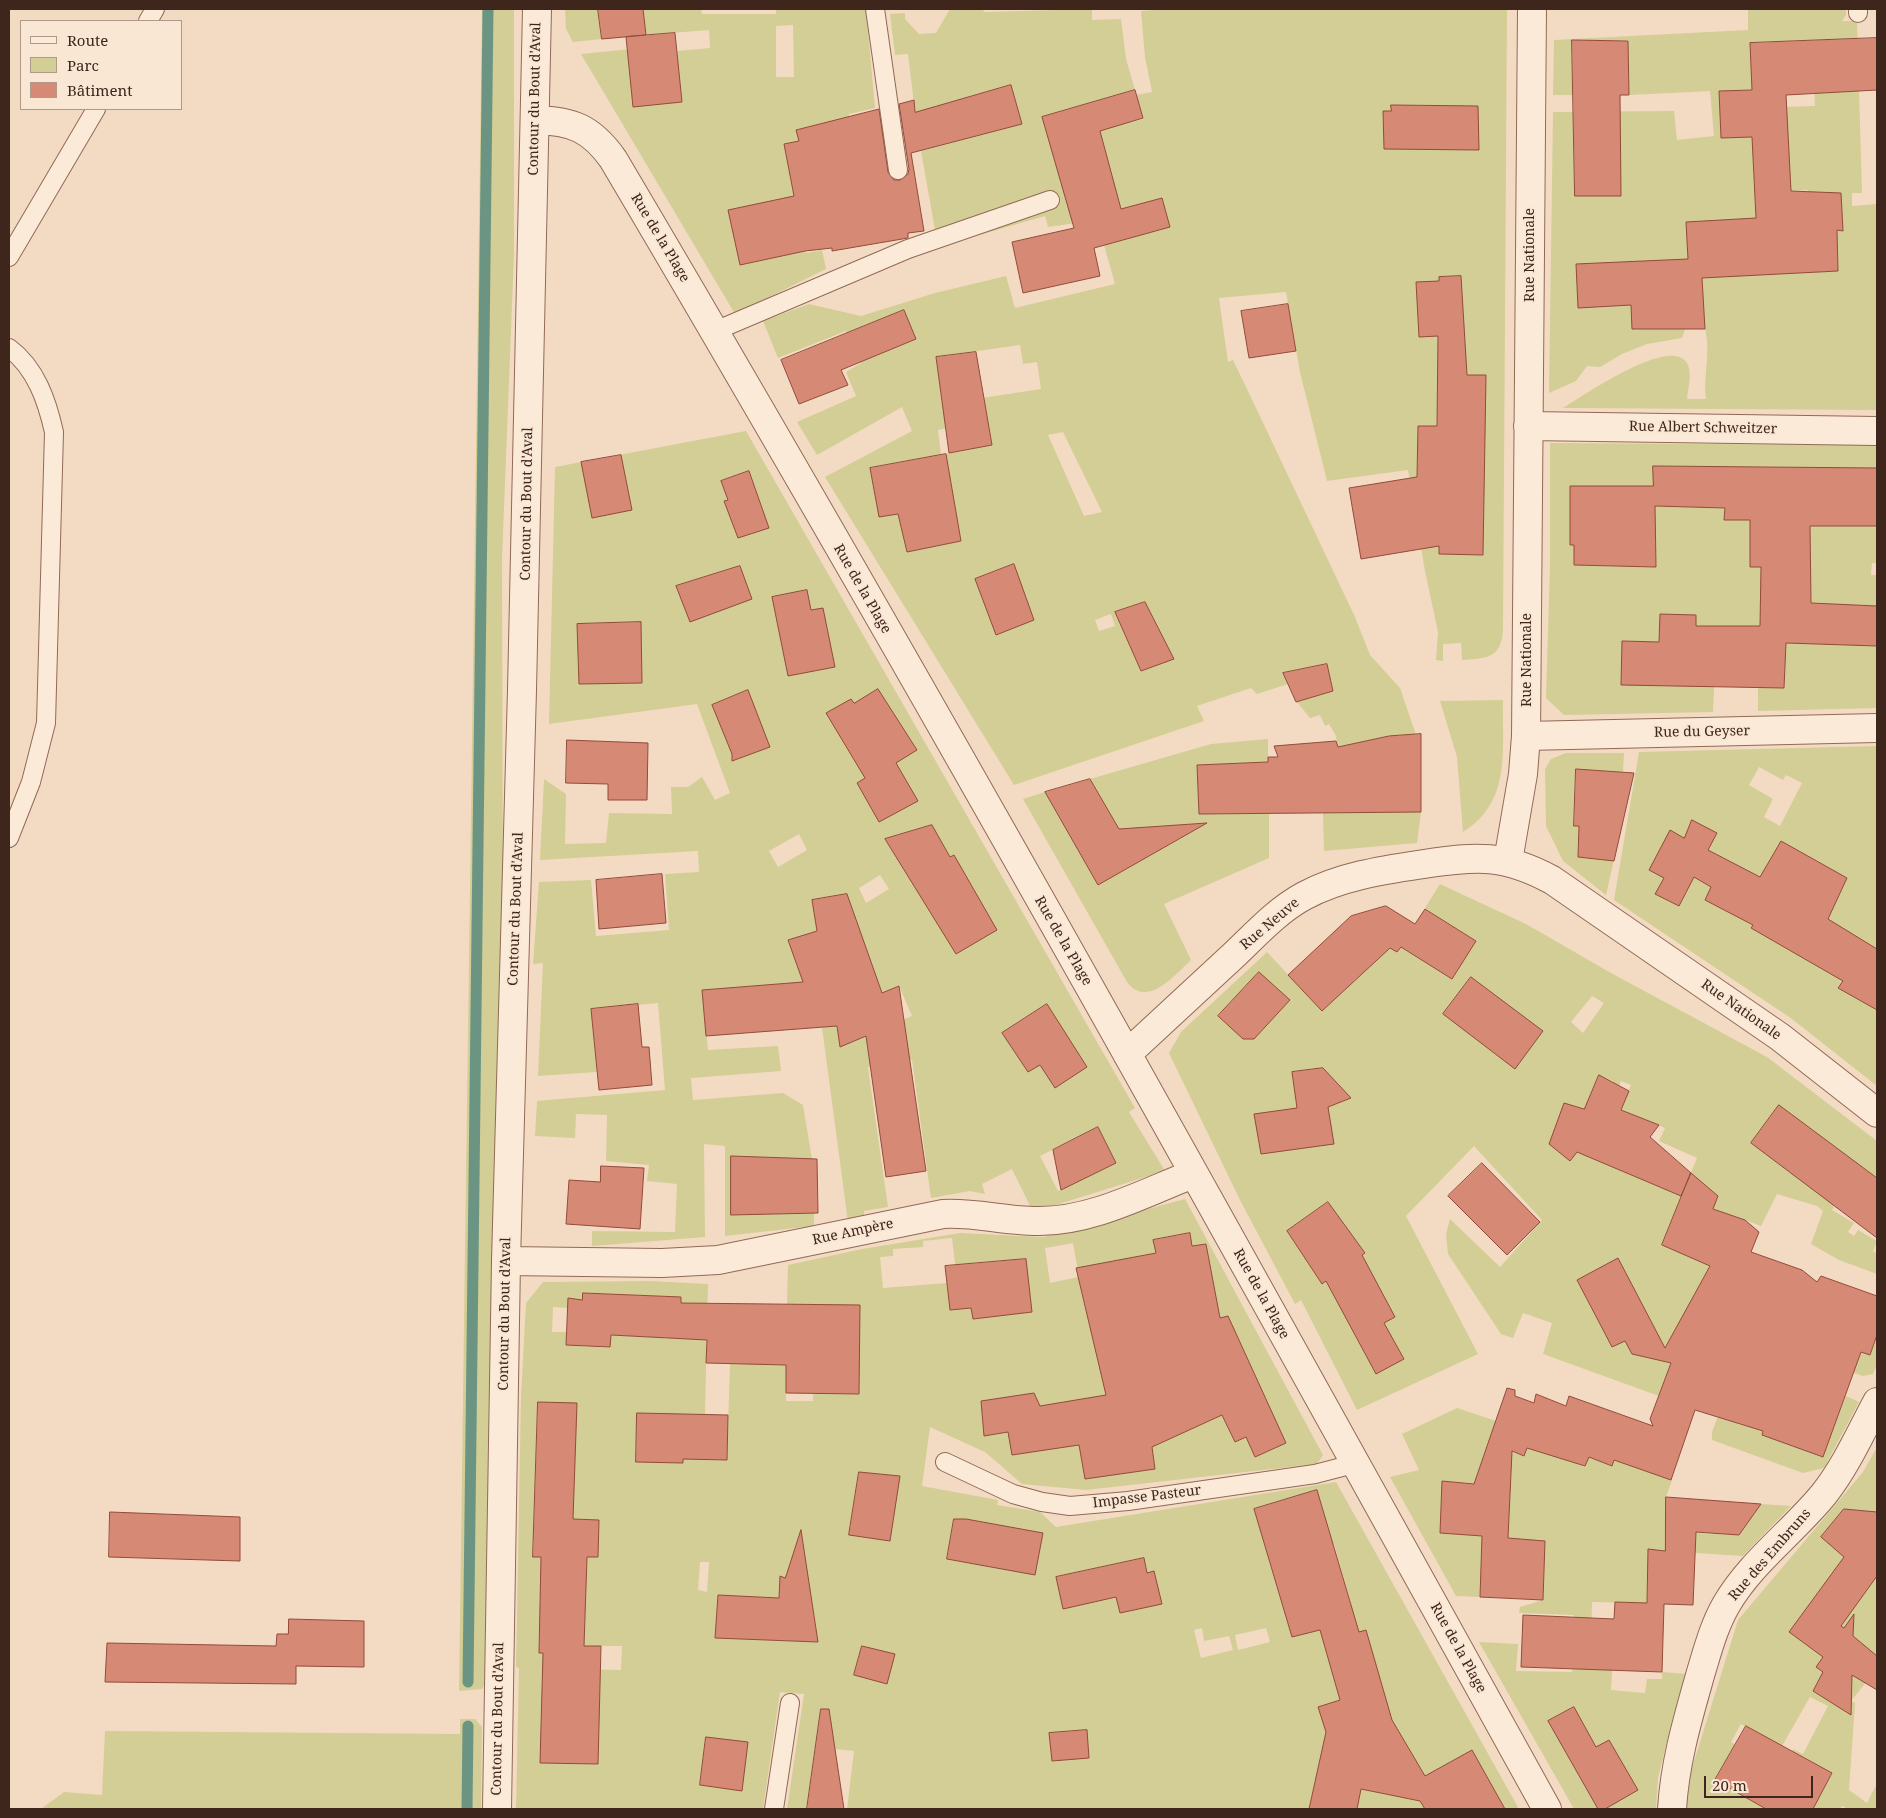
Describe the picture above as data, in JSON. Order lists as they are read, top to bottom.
{
  "streets": {
    "street": [
      "Contour du Bout d'Aval",
      "Rue de la Plage",
      "Rue Nationale",
      "Rue Albert Schweitzer",
      "Rue du Geyser",
      "Rue Neuve",
      "Rue Ampère",
      "Rue des Embruns"
    ],
    "lane": ["Impasse Pasteur"]
  },
  "crossings": [
    ["Contour du Bout d'Aval", "Rue de la Plage"],
    ["Contour du Bout d'Aval", "Rue Ampère"],
    ["Rue de la Plage", "Rue Neuve"],
    ["Rue de la Plage", "Rue Ampère"],
    ["Rue de la Plage", "Impasse Pasteur"],
    ["Rue Nationale", "Rue Albert Schweitzer"],
    ["Rue Nationale", "Rue du Geyser"],
    ["Rue Nationale", "Rue Neuve"]
  ],
  "legend": ["Route", "Parc", "Bâtiment"],
  "scale_bar": "20 m"
}
